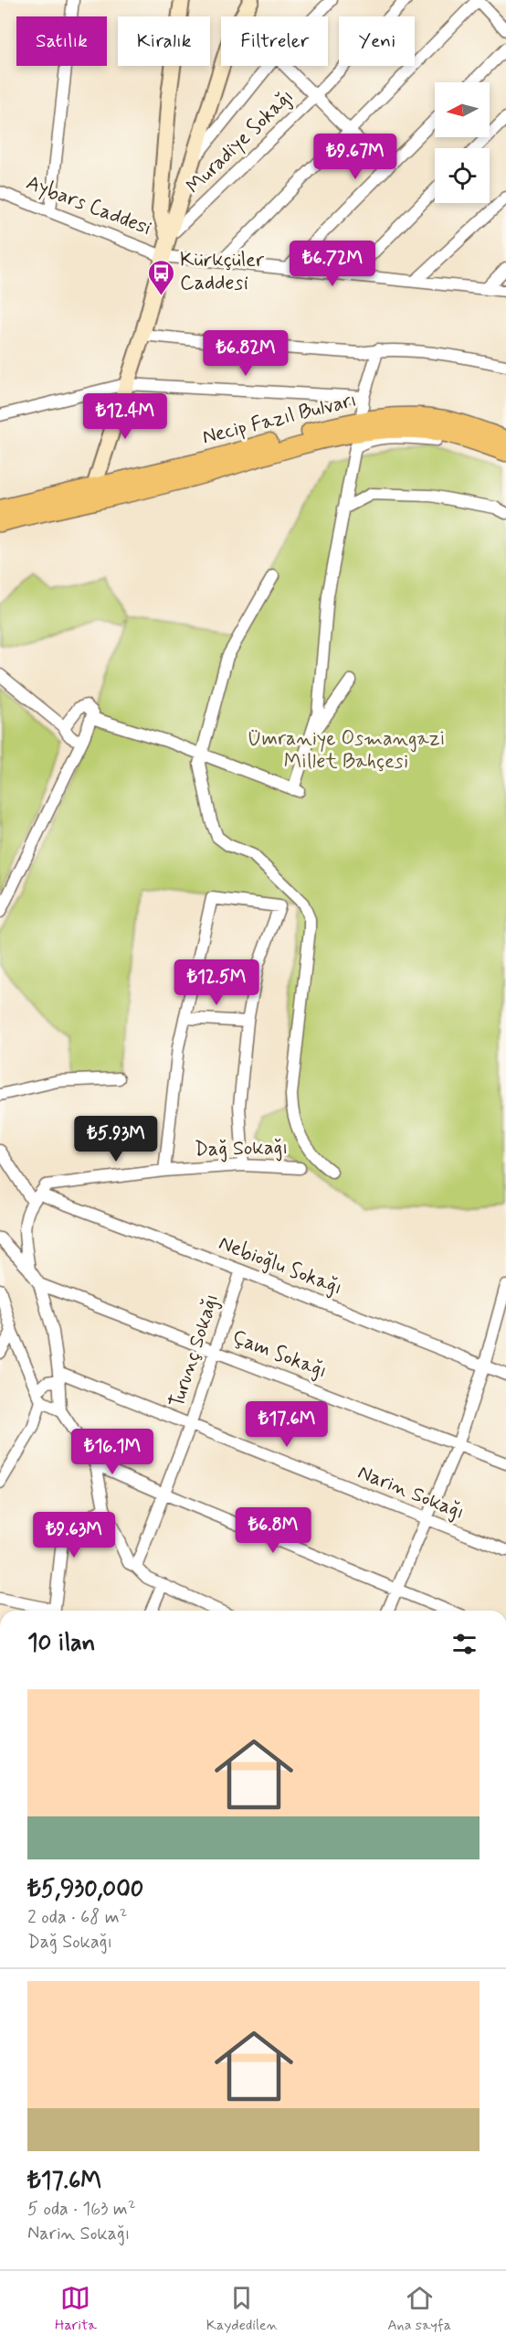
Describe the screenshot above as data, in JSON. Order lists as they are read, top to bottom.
{
  "streets": {
    "main road": ["Necip Fazıl Bulvarı"],
    "street": [
      "Muradiye Sokağı",
      "Aybars Caddesi",
      "Dağ Sokağı",
      "Nebioğlu Sokağı",
      "Turunç Sokağı",
      "Çam Sokağı",
      "Narin Sokağı"
    ]
  },
  "crossings": [
    ["Dağ Sokağı", "Nebioğlu Sokağı"],
    ["Nebioğlu Sokağı", "Turunç Sokağı"],
    ["Turunç Sokağı", "Çam Sokağı"],
    ["Turunç Sokağı", "Narin Sokağı"]
  ],
  "parks": ["Ümraniye Osmangazi Millet Bahçesi"],
  "places": {
    "bus stop": ["Kürkçüler Caddesi"]
  },
  "north": "left",
  "page": {
    "chip": [
      "Satılık",
      "Kiralık",
      "Filtreler",
      "Yeni"
    ],
    "price": [
      "₺9.67M",
      "₺6.72M",
      "₺6.82M",
      "₺12.4M",
      "₺12.5M",
      "₺5.93M",
      "₺17.6M",
      "₺16.1M",
      "₺6.8M",
      "₺9.63M"
    ],
    "heading": "10 ilan",
    "list": [
      {
        "name": "₺5,930,000",
        "note": "2 oda · 68 m² · Dağ Sokağı"
      },
      {
        "name": "₺17.6M",
        "note": "5 oda · 163 m² · Narin Sokağı"
      }
    ],
    "tabs": ["Harita", "Kaydedilen", "Ana sayfa"]
  }
}
